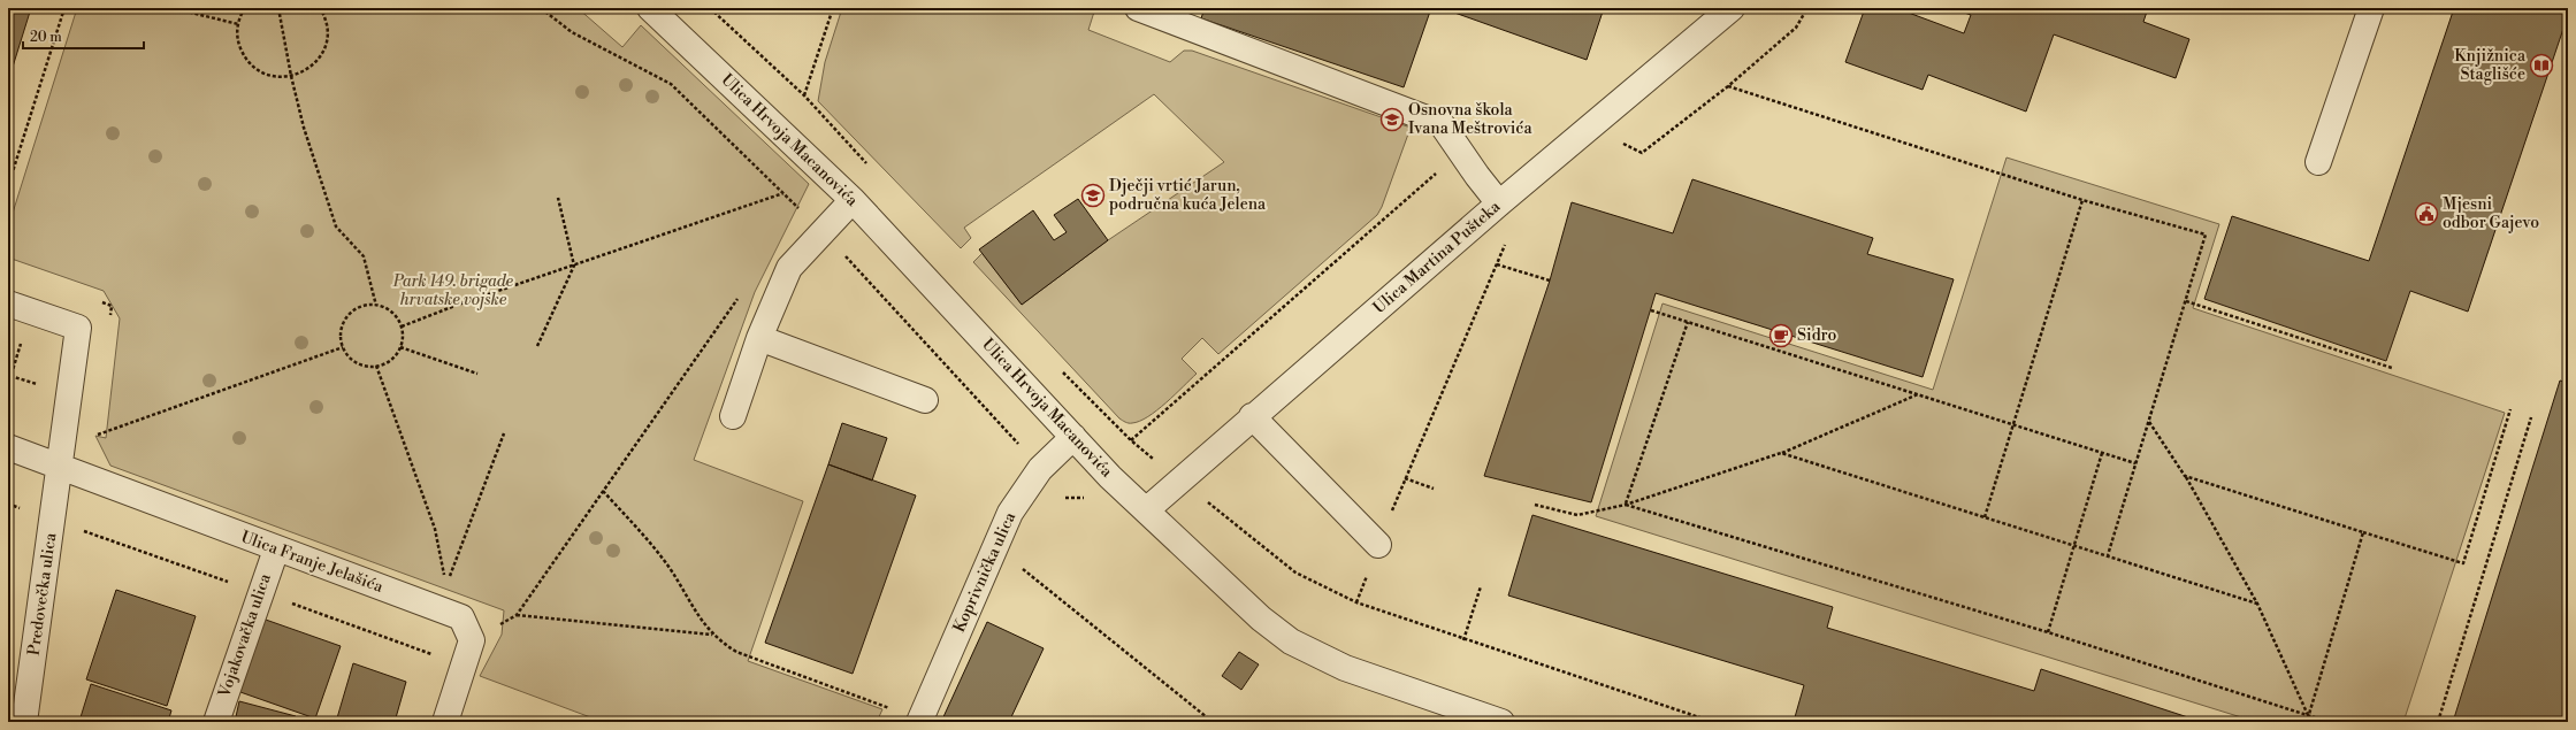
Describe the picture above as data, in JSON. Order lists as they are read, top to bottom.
{
  "streets": {
    "street": [
      "Ulica Hrvoja Macanovića",
      "Ulica Martina Pušteka",
      "Ulica Franje Jelašića",
      "Koprivnička ulica",
      "Predovečka ulica",
      "Vojakovačka ulica"
    ]
  },
  "crossings": [
    ["Ulica Hrvoja Macanovića", "Ulica Martina Pušteka"],
    ["Ulica Hrvoja Macanovića", "Koprivnička ulica"],
    ["Ulica Franje Jelašića", "Predovečka ulica"],
    ["Ulica Franje Jelašića", "Vojakovačka ulica"]
  ],
  "parks": ["Park 149. brigade hrvatske vojske"],
  "places": {
    "library": ["Knjižnica Staglišće"],
    "school or university": ["Osnovna škola Ivana Meštrovića", "Dječji vrtić Jarun, područna kuća Jelena"],
    "public building": ["Mjesni odbor Gajevo"],
    "cafe": ["Sidro"]
  },
  "scale_bar": "20 m"
}
